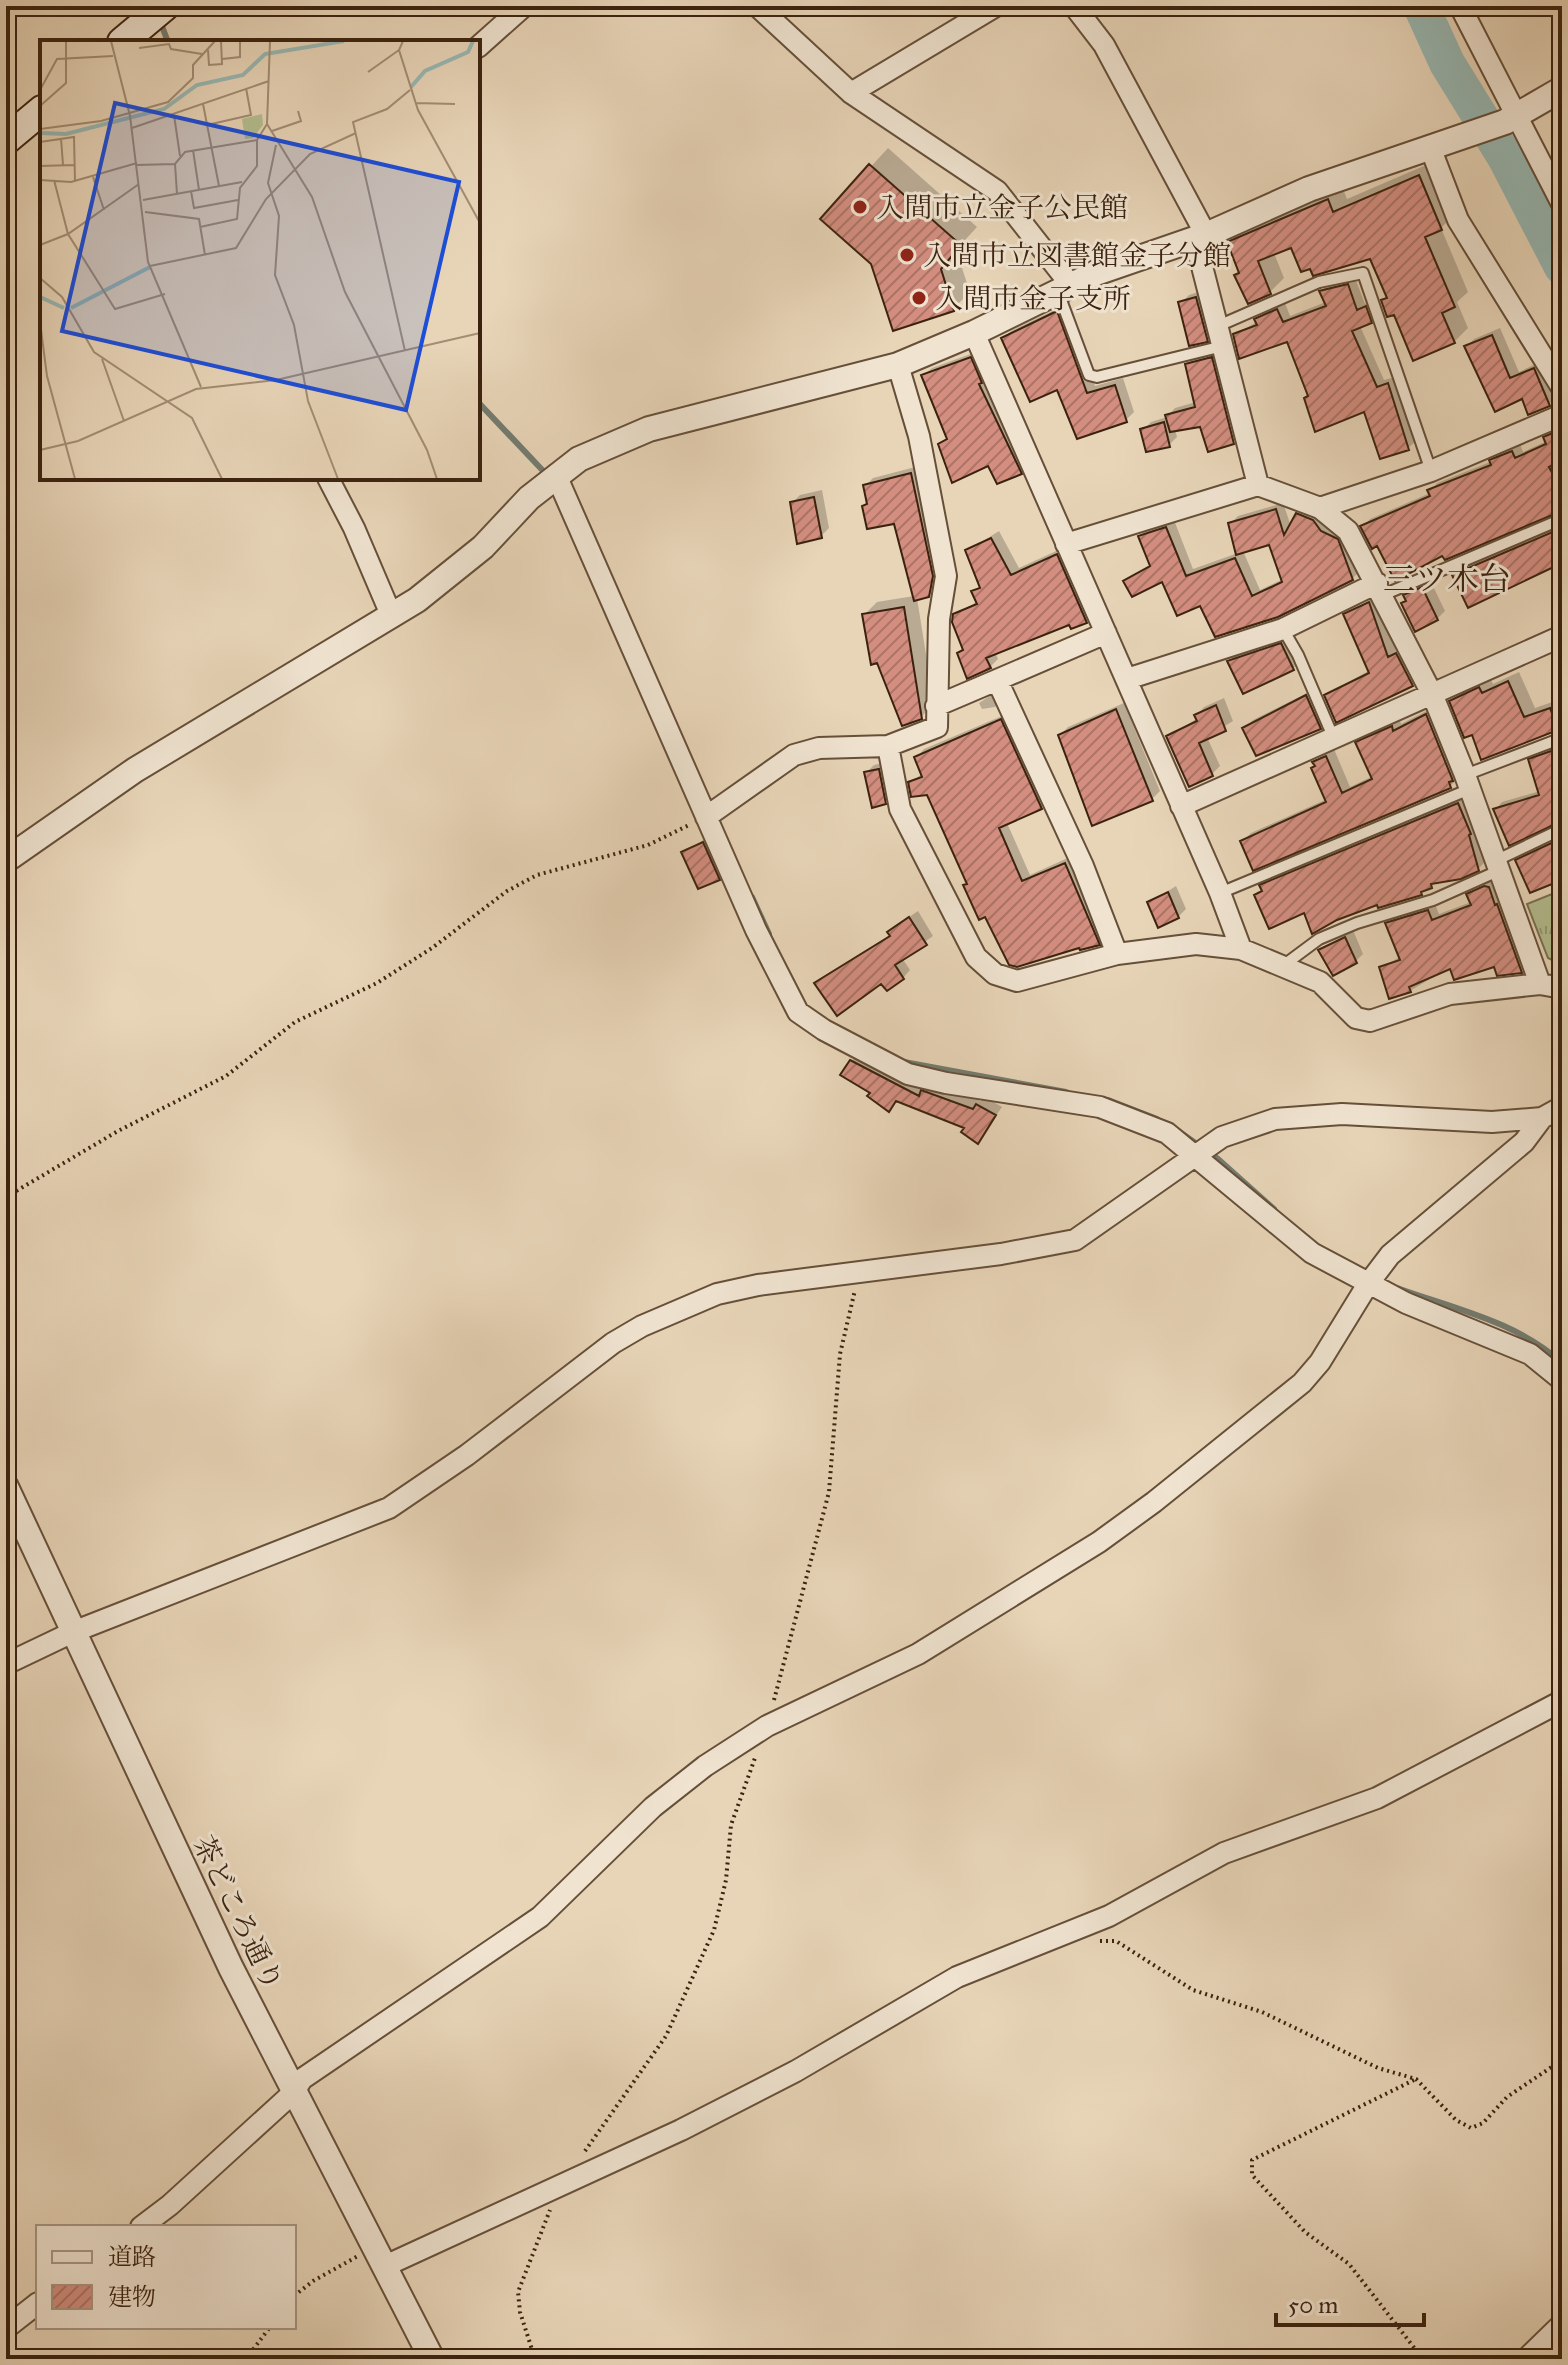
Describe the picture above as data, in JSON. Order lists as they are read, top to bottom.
{
  "streets": {
    "street": ["茶どころ通り"]
  },
  "districts": ["三ツ木台"],
  "places": ["入間市立金子公民館", "入間市立図書館金子分館", "入間市金子支所"],
  "legend": ["道路", "建物"],
  "scale_bar": "50 m"
}
